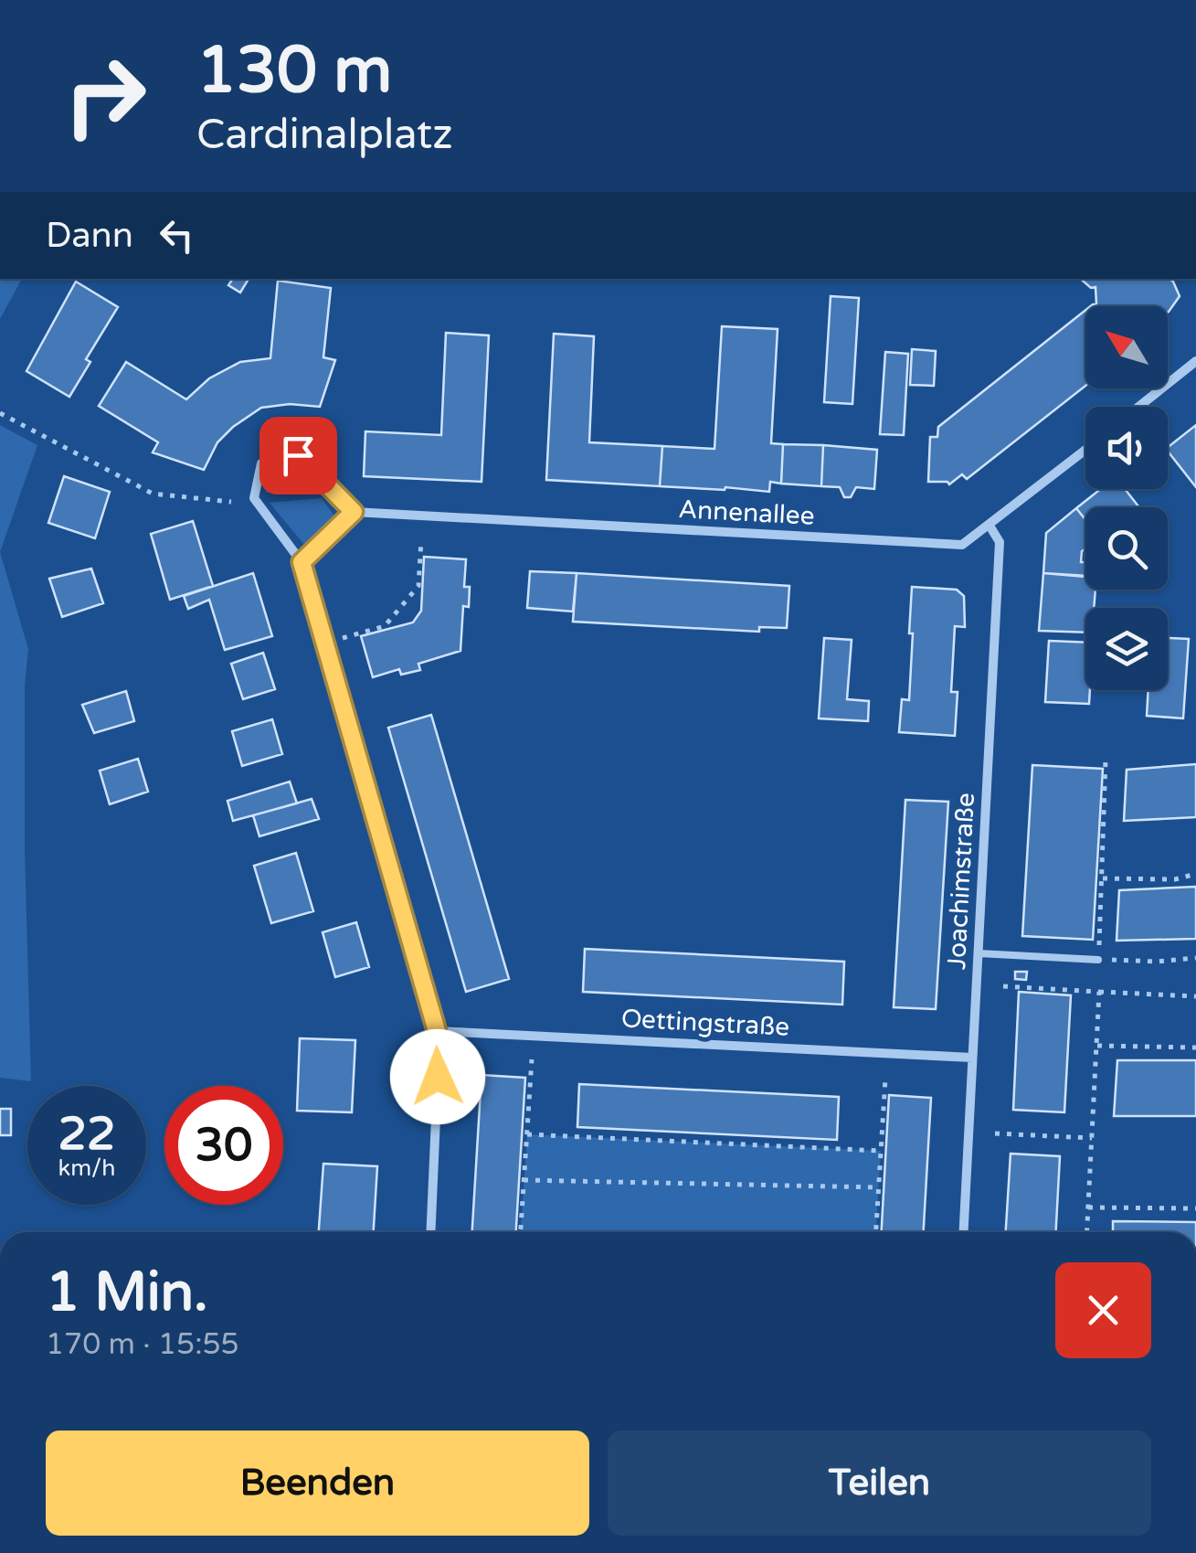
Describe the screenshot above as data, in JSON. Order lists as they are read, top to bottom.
{
  "streets": {
    "street": ["Annenallee", "Joachimstraße", "Oettingstraße"]
  },
  "crossings": [
    ["Annenallee", "Joachimstraße"],
    ["Joachimstraße", "Oettingstraße"]
  ],
  "north": "top left",
  "page": {
    "turn": ["130 m", "Cardinalplatz"],
    "then": "Dann",
    "speed": "22 km/h",
    "limit": "30",
    "heading": ["1 Min.", "170 m · 15:55"],
    "buttons": ["Beenden", "Teilen"]
  }
}
